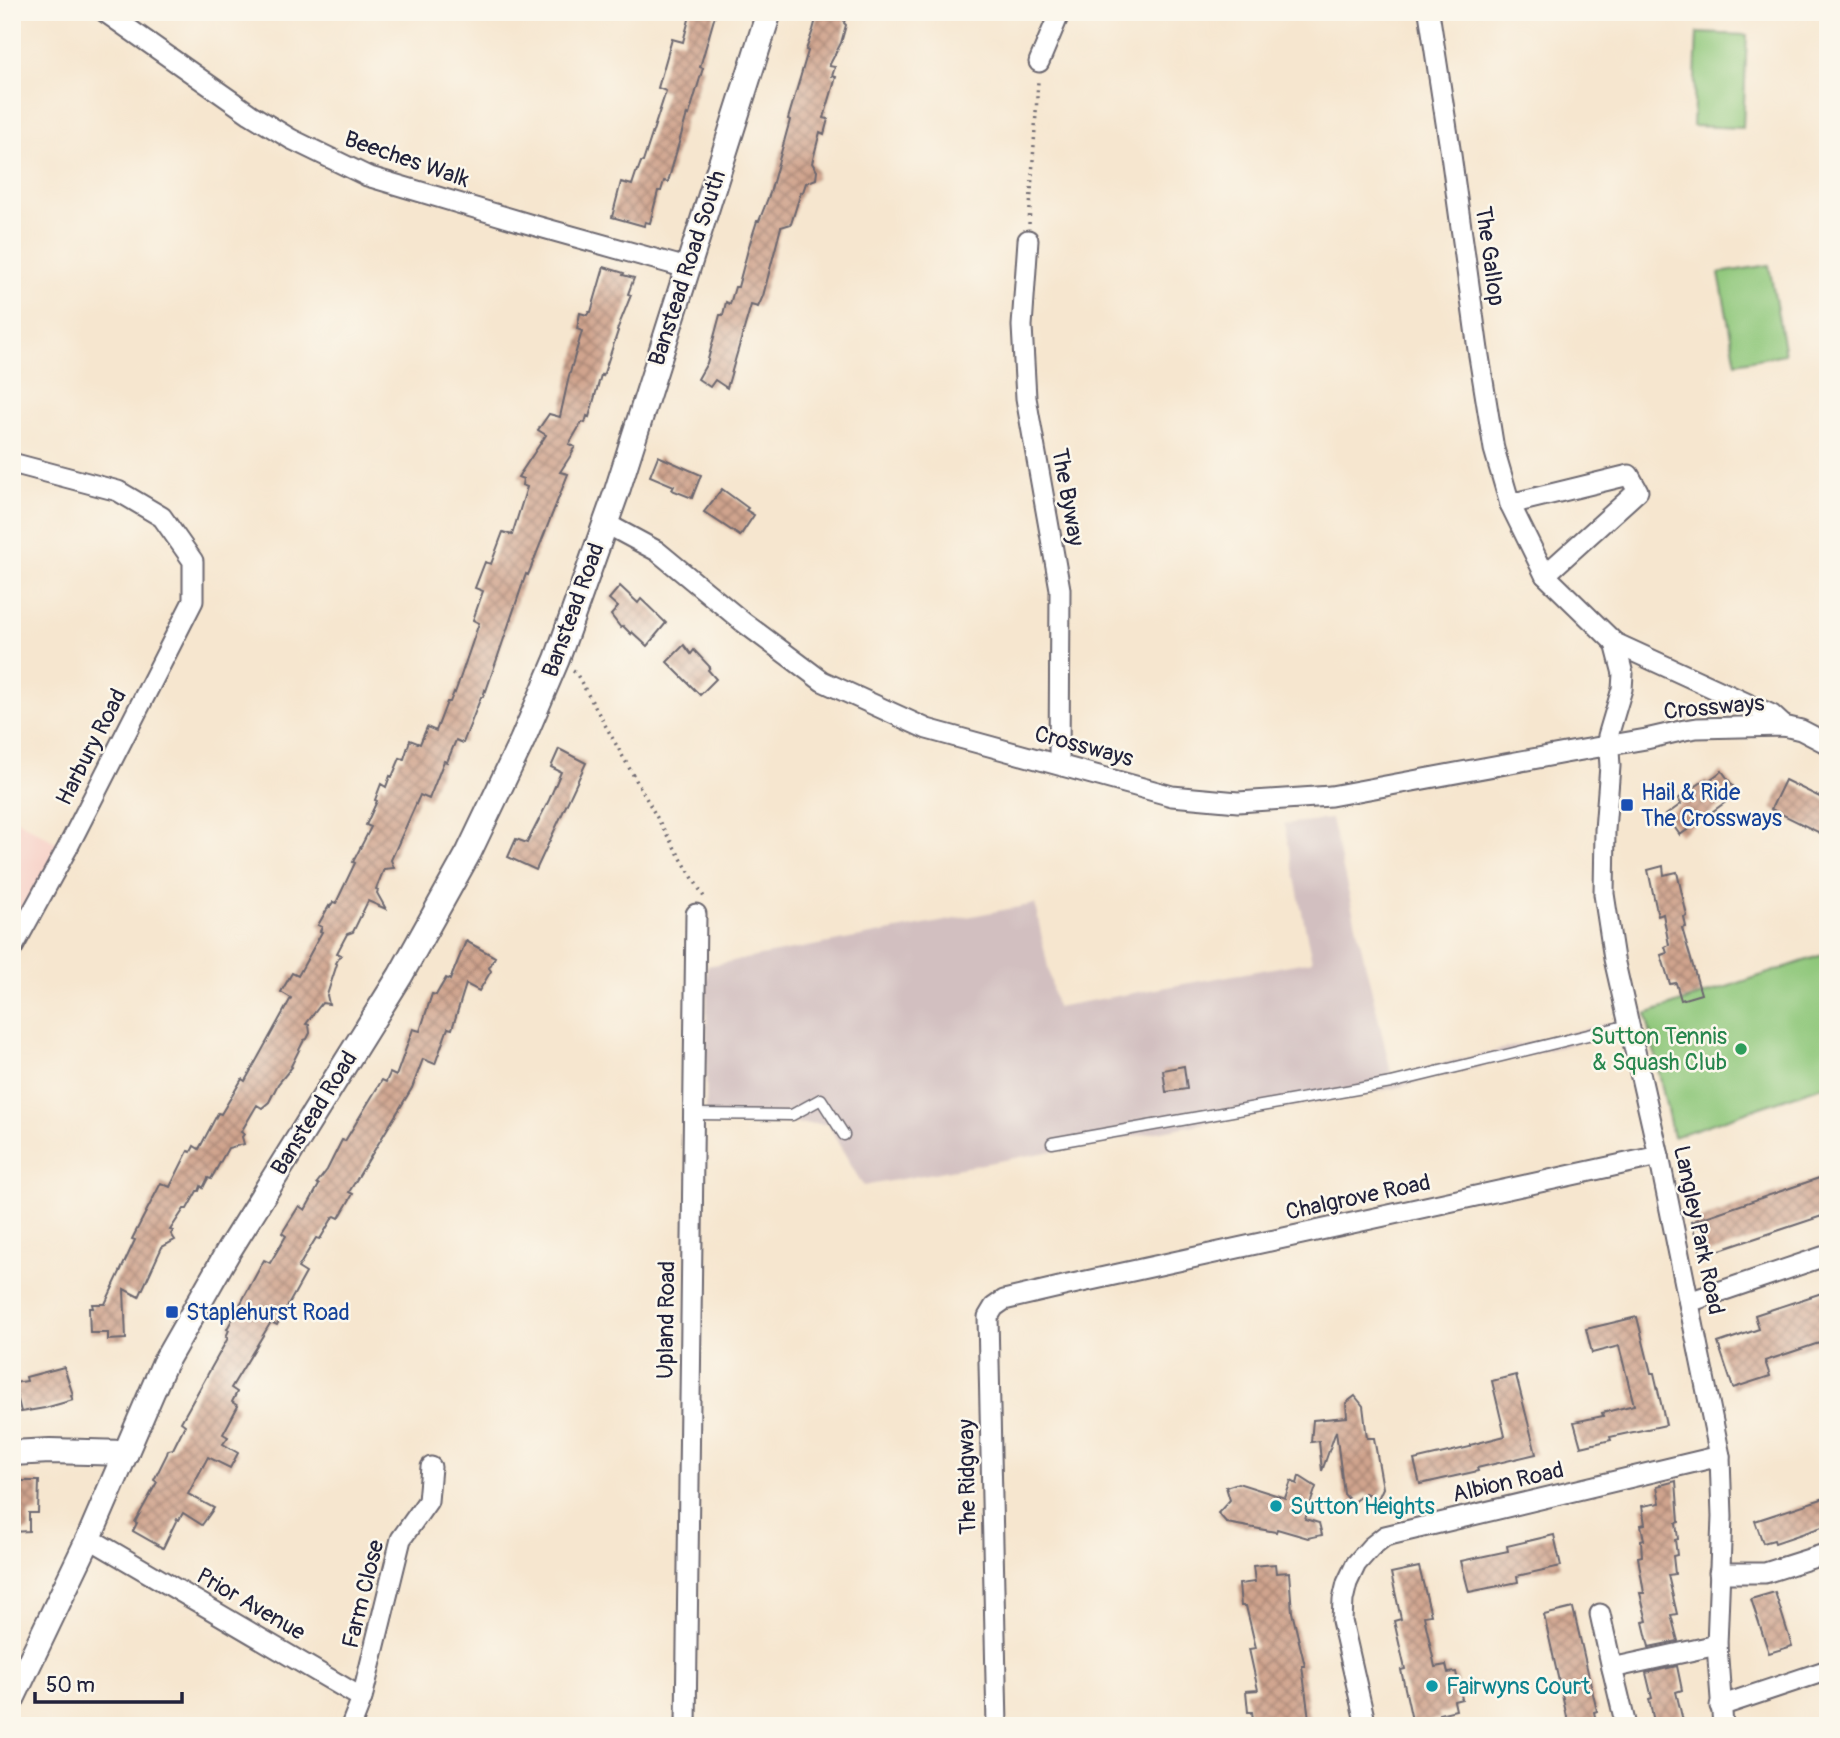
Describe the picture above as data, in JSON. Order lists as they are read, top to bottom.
{
  "streets": {
    "street": [
      "Beeches Walk",
      "The Gallop",
      "Banstead Road South",
      "The Byway",
      "Banstead Road",
      "Crossways",
      "Harbury Road",
      "Chalgrove Road",
      "Langley Park Road",
      "Upland Road",
      "The Ridgway",
      "Albion Road",
      "Farm Close",
      "Prior Avenue"
    ]
  },
  "crossings": [
    ["Beeches Walk", "Banstead Road South"],
    ["The Gallop", "Crossways"],
    ["Banstead Road South", "Banstead Road"],
    ["Banstead Road South", "Crossways"],
    ["The Byway", "Crossways"],
    ["Banstead Road", "Crossways"],
    ["Banstead Road", "Prior Avenue"],
    ["Crossways", "Langley Park Road"],
    ["Chalgrove Road", "Langley Park Road"],
    ["Chalgrove Road", "The Ridgway"],
    ["Langley Park Road", "Albion Road"],
    ["Farm Close", "Prior Avenue"]
  ],
  "places": {
    "transit": ["Hail & Ride The Crossways", "Staplehurst Road"],
    "other": ["Sutton Tennis & Squash Club", "Sutton Heights", "Fairwyns Court"]
  },
  "scale_bar": "50 m"
}
